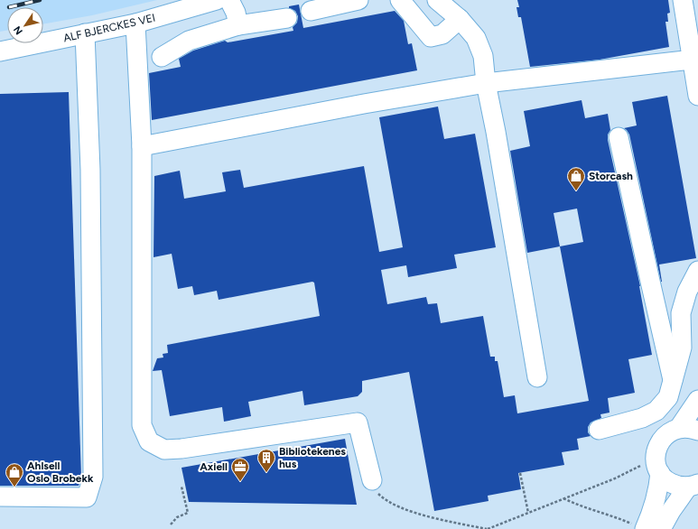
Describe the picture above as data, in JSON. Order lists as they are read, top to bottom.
{
  "streets": {
    "street": ["ALF BJERCKES VEI"]
  },
  "places": {
    "shop": ["Storcash", "Ahlsell Oslo Brobekk"],
    "building": ["Bibliotekenes hus"],
    "office": ["Axiell"]
  },
  "north": "bottom left"
}
